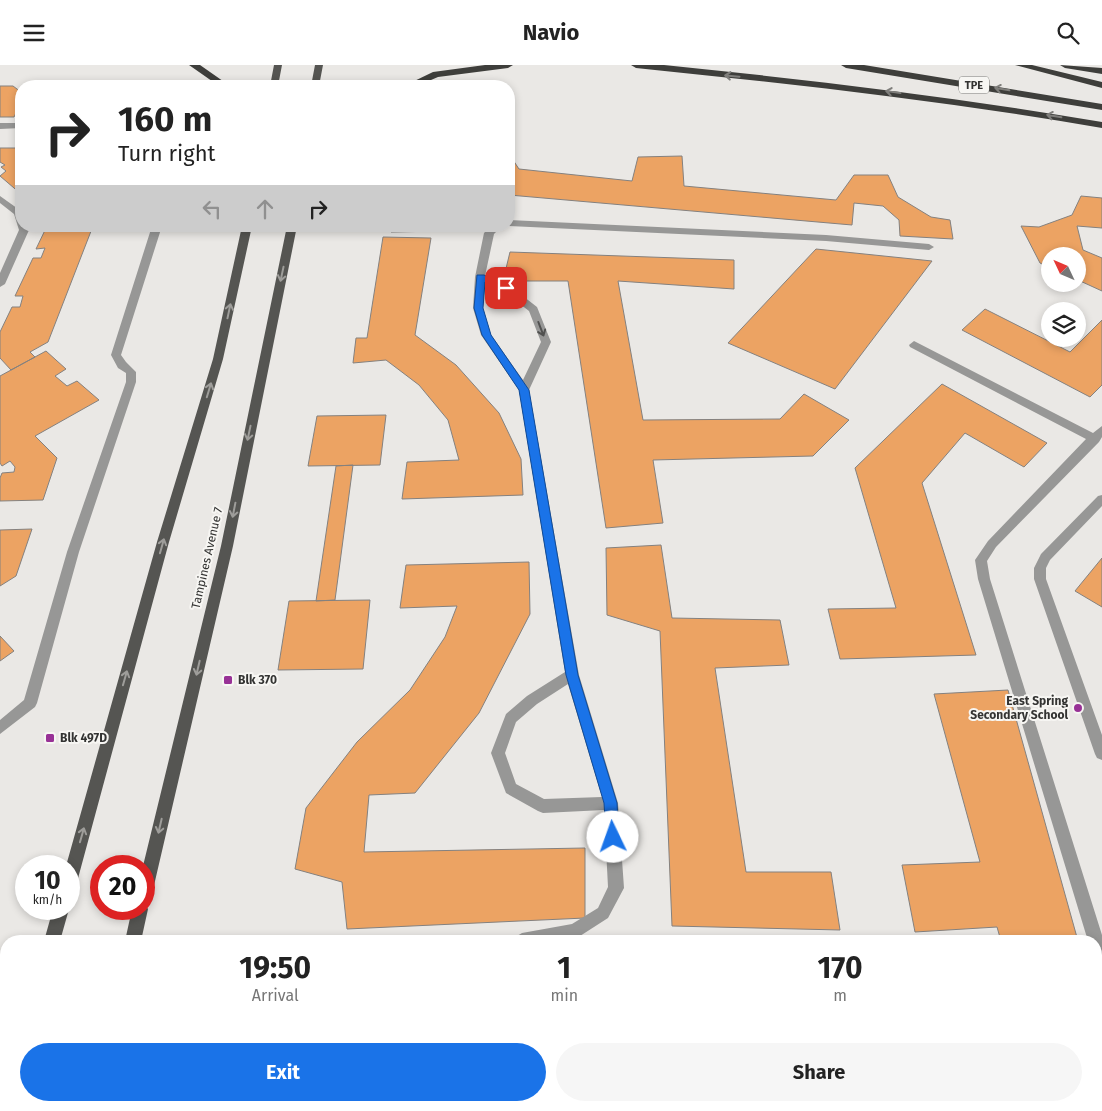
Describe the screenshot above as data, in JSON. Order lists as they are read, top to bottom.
{
  "streets": {
    "highway": ["TPE"],
    "main road": ["Tampines Avenue 7"]
  },
  "places": {
    "transit": ["Blk 370", "Blk 497D"],
    "other": ["East Spring Secondary School"]
  },
  "north": "top left",
  "page": {
    "header": "Navio",
    "turn": ["160 m", "Turn right"],
    "speed": "10 km/h",
    "limit": "20",
    "eta": [
      "19:50",
      "Arrival",
      "1",
      "min",
      "170",
      "m"
    ],
    "buttons": ["Exit", "Share"]
  }
}
